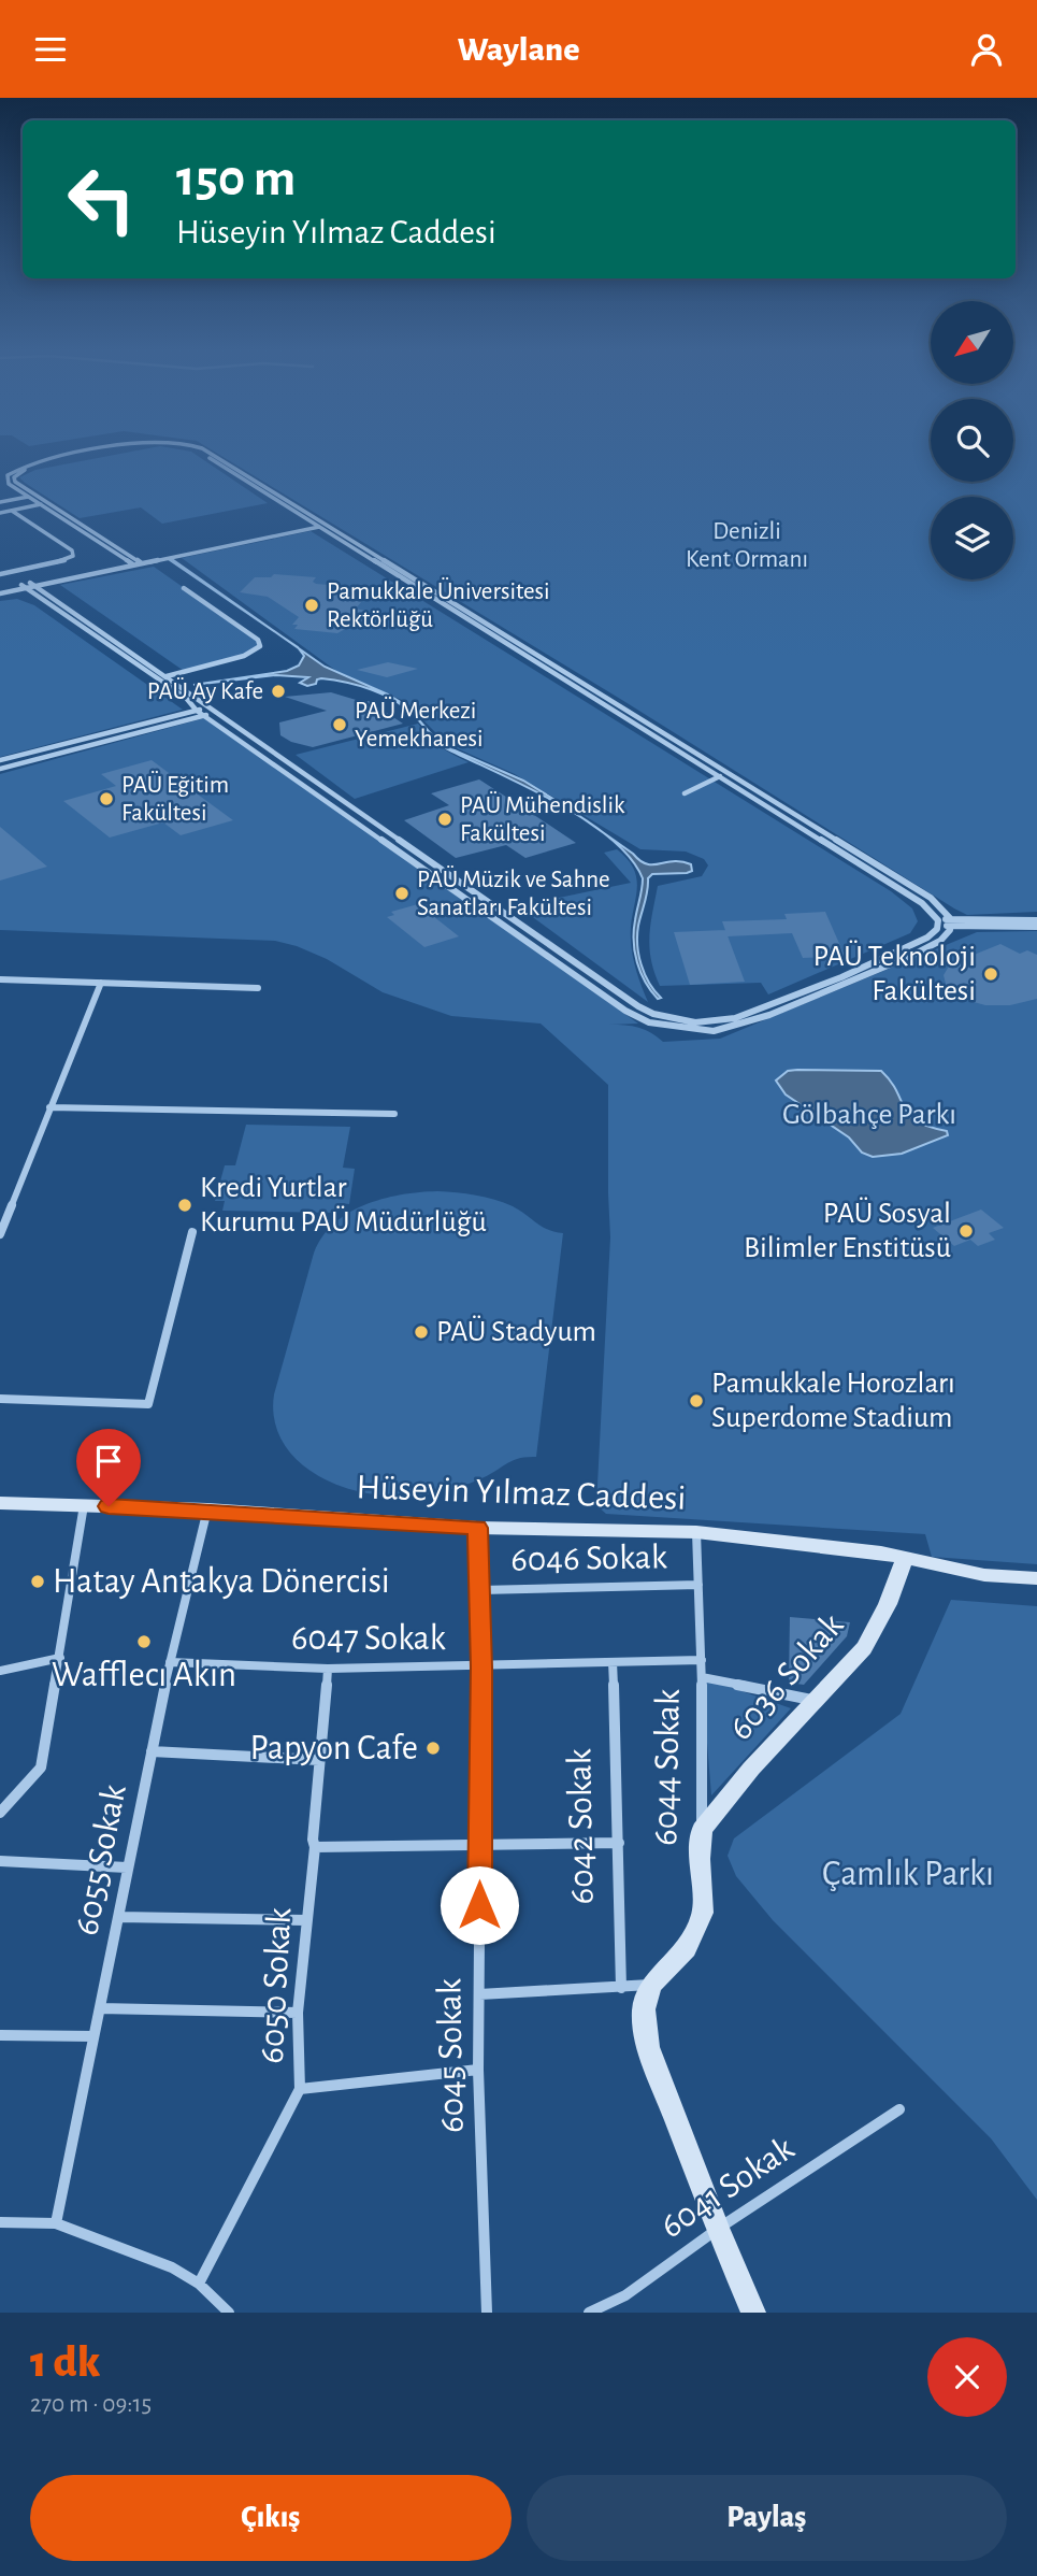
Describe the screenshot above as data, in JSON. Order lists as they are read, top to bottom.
{
  "streets": {
    "street": [
      "Hüseyin Yılmaz Caddesi",
      "6046 Sokak",
      "6047 Sokak",
      "6036 Sokak",
      "6044 Sokak",
      "6042 Sokak",
      "6055 Sokak",
      "6050 Sokak",
      "6045 Sokak",
      "6041 Sokak"
    ]
  },
  "crossings": [
    ["Hüseyin Yılmaz Caddesi", "6036 Sokak"],
    ["Hüseyin Yılmaz Caddesi", "6044 Sokak"],
    ["Hüseyin Yılmaz Caddesi", "6055 Sokak"],
    ["Hüseyin Yılmaz Caddesi", "6045 Sokak"],
    ["6046 Sokak", "6044 Sokak"],
    ["6046 Sokak", "6045 Sokak"],
    ["6047 Sokak", "6044 Sokak"],
    ["6047 Sokak", "6042 Sokak"],
    ["6047 Sokak", "6055 Sokak"],
    ["6047 Sokak", "6050 Sokak"],
    ["6047 Sokak", "6045 Sokak"],
    ["6036 Sokak", "6044 Sokak"]
  ],
  "parks": ["Denizli Kent Ormanı", "Gölbahçe Parkı", "Çamlık Parkı"],
  "places": [
    "Pamukkale Üniversitesi Rektörlüğü",
    "PAÜ Ay Kafe",
    "PAÜ Merkezi Yemekhanesi",
    "PAÜ Eğitim Fakültesi",
    "PAÜ Mühendislik Fakültesi",
    "PAÜ Müzik ve Sahne Sanatları Fakültesi",
    "PAÜ Teknoloji Fakültesi",
    "Kredi Yurtlar Kurumu PAÜ Müdürlüğü",
    "PAÜ Sosyal Bilimler Enstitüsü",
    "PAÜ Stadyum",
    "Pamukkale Horozları Superdome Stadium",
    "Hatay Antakya Dönercisi",
    "Wafflecı Akın",
    "Papyon Cafe"
  ],
  "north": "bottom left",
  "page": {
    "header": "Waylane",
    "turn": ["150 m", "Hüseyin Yılmaz Caddesi"],
    "heading": ["1 dk", "270 m · 09:15"],
    "buttons": ["Çıkış", "Paylaş"]
  }
}
